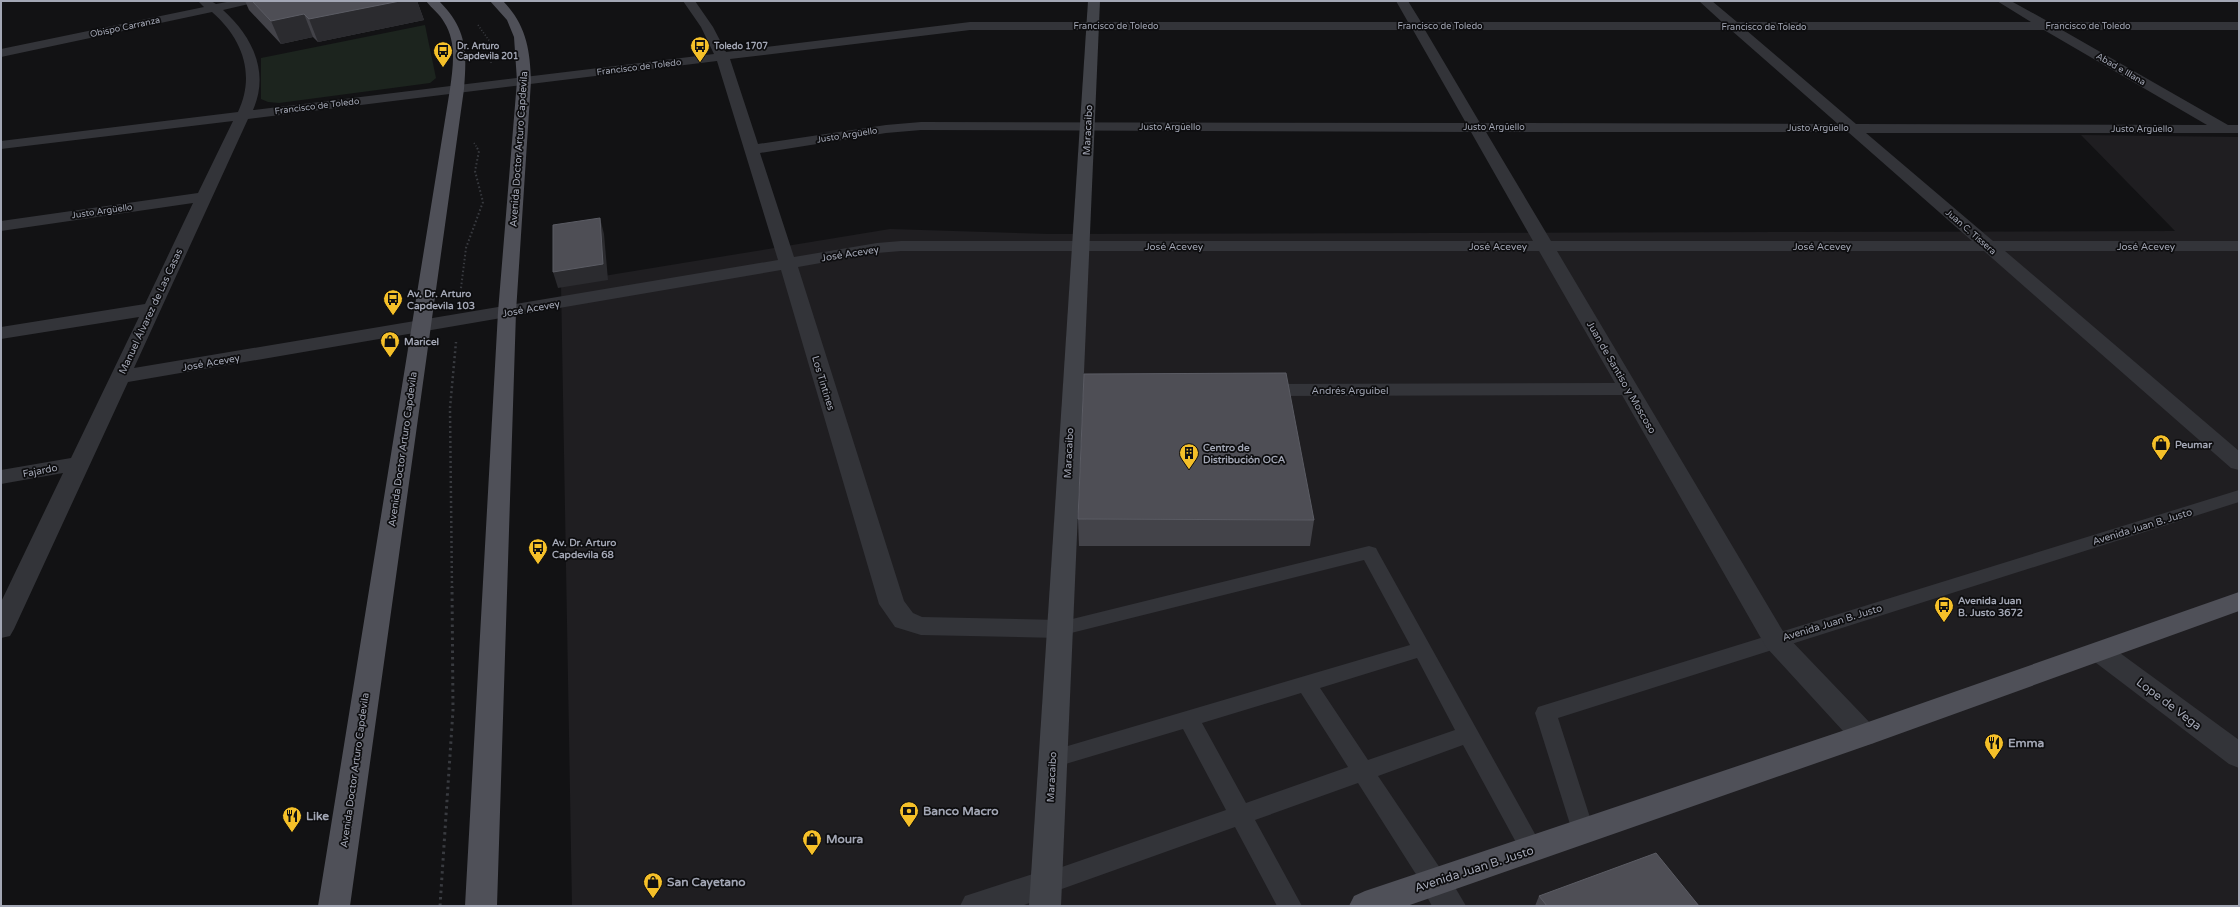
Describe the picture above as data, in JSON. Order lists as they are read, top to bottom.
{
  "streets": {
    "main road": ["Maracaibo", "Avenida Doctor Arturo Capdevila", "Avenida Juan B. Justo"],
    "street": [
      "Francisco de Toledo",
      "Obispo Carranza",
      "Abad e Illana",
      "Justo Argüello",
      "Juan C. Tissera",
      "José Acevey",
      "Manuel Álvarez de Las Casas",
      "Juan de Santiso y Moscoso",
      "Los Tintines",
      "Andrés Arguibel",
      "Fajardo",
      "Lope de Vega"
    ]
  },
  "crossings": [
    ["Francisco de Toledo", "Abad e Illana"],
    ["Francisco de Toledo", "Maracaibo"],
    ["Francisco de Toledo", "Avenida Doctor Arturo Capdevila"],
    ["Francisco de Toledo", "Juan C. Tissera"],
    ["Francisco de Toledo", "Manuel Álvarez de Las Casas"],
    ["Francisco de Toledo", "Juan de Santiso y Moscoso"],
    ["Francisco de Toledo", "Los Tintines"],
    ["Obispo Carranza", "Manuel Álvarez de Las Casas"],
    ["Abad e Illana", "Justo Argüello"],
    ["Justo Argüello", "Maracaibo"],
    ["Justo Argüello", "Juan C. Tissera"],
    ["Justo Argüello", "Manuel Álvarez de Las Casas"],
    ["Justo Argüello", "Juan de Santiso y Moscoso"],
    ["Justo Argüello", "Los Tintines"],
    ["Maracaibo", "José Acevey"],
    ["Maracaibo", "Los Tintines"],
    ["Avenida Doctor Arturo Capdevila", "José Acevey"],
    ["Juan C. Tissera", "José Acevey"],
    ["José Acevey", "Manuel Álvarez de Las Casas"],
    ["José Acevey", "Juan de Santiso y Moscoso"],
    ["José Acevey", "Los Tintines"],
    ["Manuel Álvarez de Las Casas", "Fajardo"],
    ["Juan de Santiso y Moscoso", "Andrés Arguibel"],
    ["Juan de Santiso y Moscoso", "Avenida Juan B. Justo"],
    ["Avenida Juan B. Justo", "Lope de Vega"]
  ],
  "places": {
    "bus stop": [
      "Toledo 1707",
      "Dr. Arturo Capdevila 201",
      "Av. Dr. Arturo Capdevila 103",
      "Av. Dr. Arturo Capdevila 68",
      "Avenida Juan B. Justo 3672"
    ],
    "shop": [
      "Maricel",
      "Peumar",
      "Moura",
      "San Cayetano"
    ],
    "building": ["Centro de Distribución OCA"],
    "restaurant": ["Emma", "Like"],
    "bank": ["Banco Macro"]
  }
}
